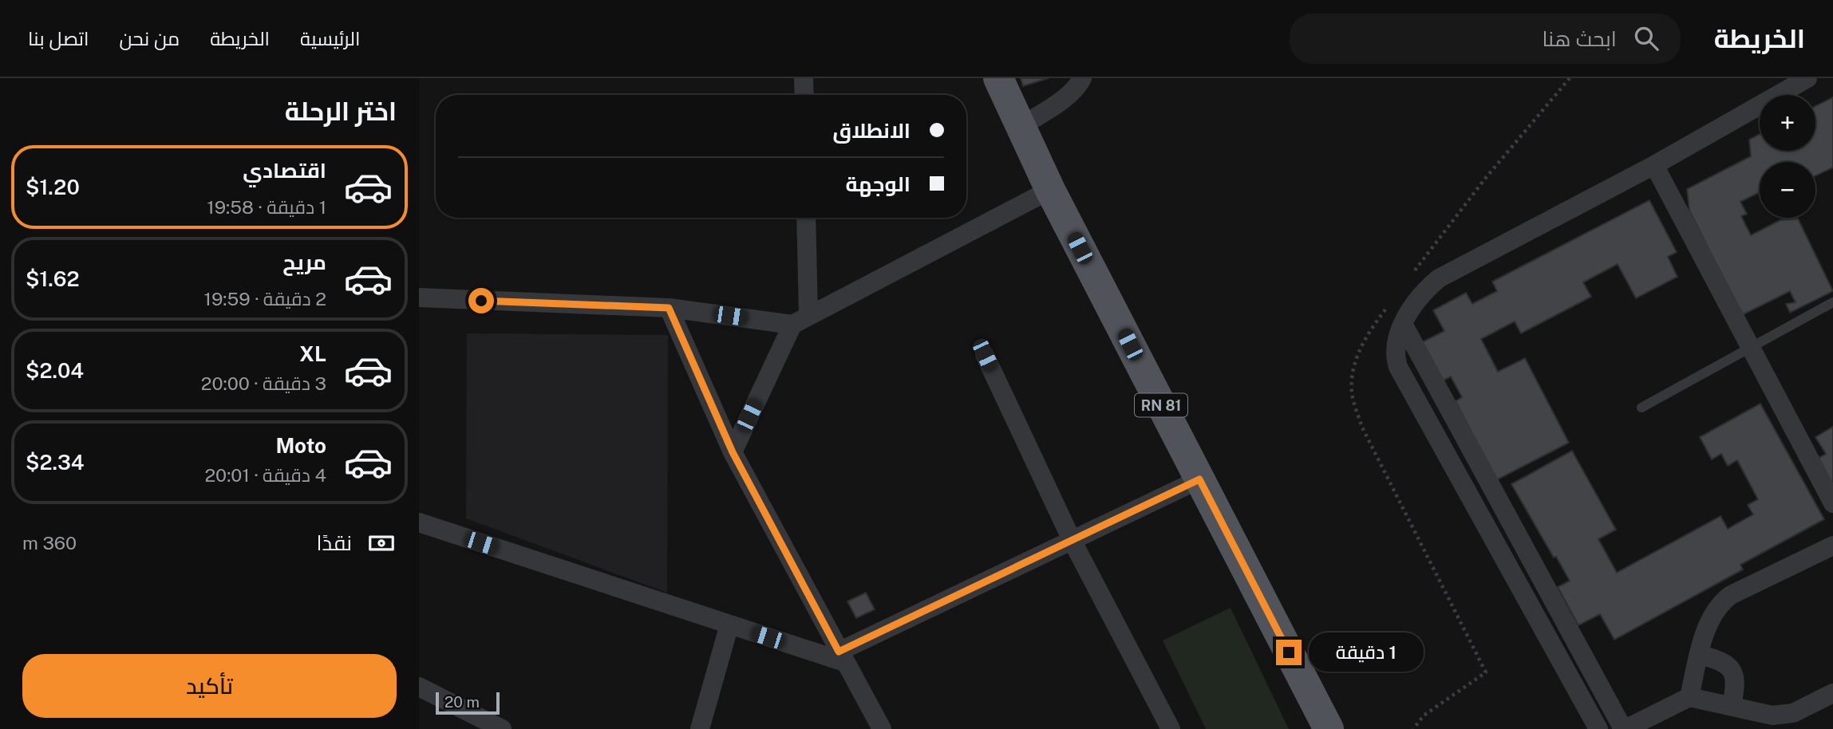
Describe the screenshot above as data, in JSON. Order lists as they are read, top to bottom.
{
  "streets": {
    "main road": ["RN 81"]
  },
  "scale_bar": "20 m",
  "page": {
    "header": "الخريطة",
    "search": "ابحث هنا",
    "nav": [
      "الرئيسية",
      "الخريطة",
      "من نحن",
      "اتصل بنا"
    ],
    "heading": "اختر الرحلة",
    "map_buttons": ["+", "−"],
    "banner": ["الانطلاق", "الوجهة"],
    "list": [
      {
        "name": "اقتصادي",
        "note": "1 دقيقة · 19:58",
        "value": "$1.20"
      },
      {
        "name": "مريح",
        "note": "2 دقيقة · 19:59",
        "value": "$1.62"
      },
      {
        "name": "XL",
        "note": "3 دقيقة · 20:00",
        "value": "$2.04"
      },
      {
        "name": "Moto",
        "note": "4 دقيقة · 20:01",
        "value": "$2.34"
      }
    ],
    "pay": ["نقدًا", "360 m"],
    "bubble": "1 دقيقة",
    "buttons": "تأكيد",
    "scale": "20 m"
  }
}
